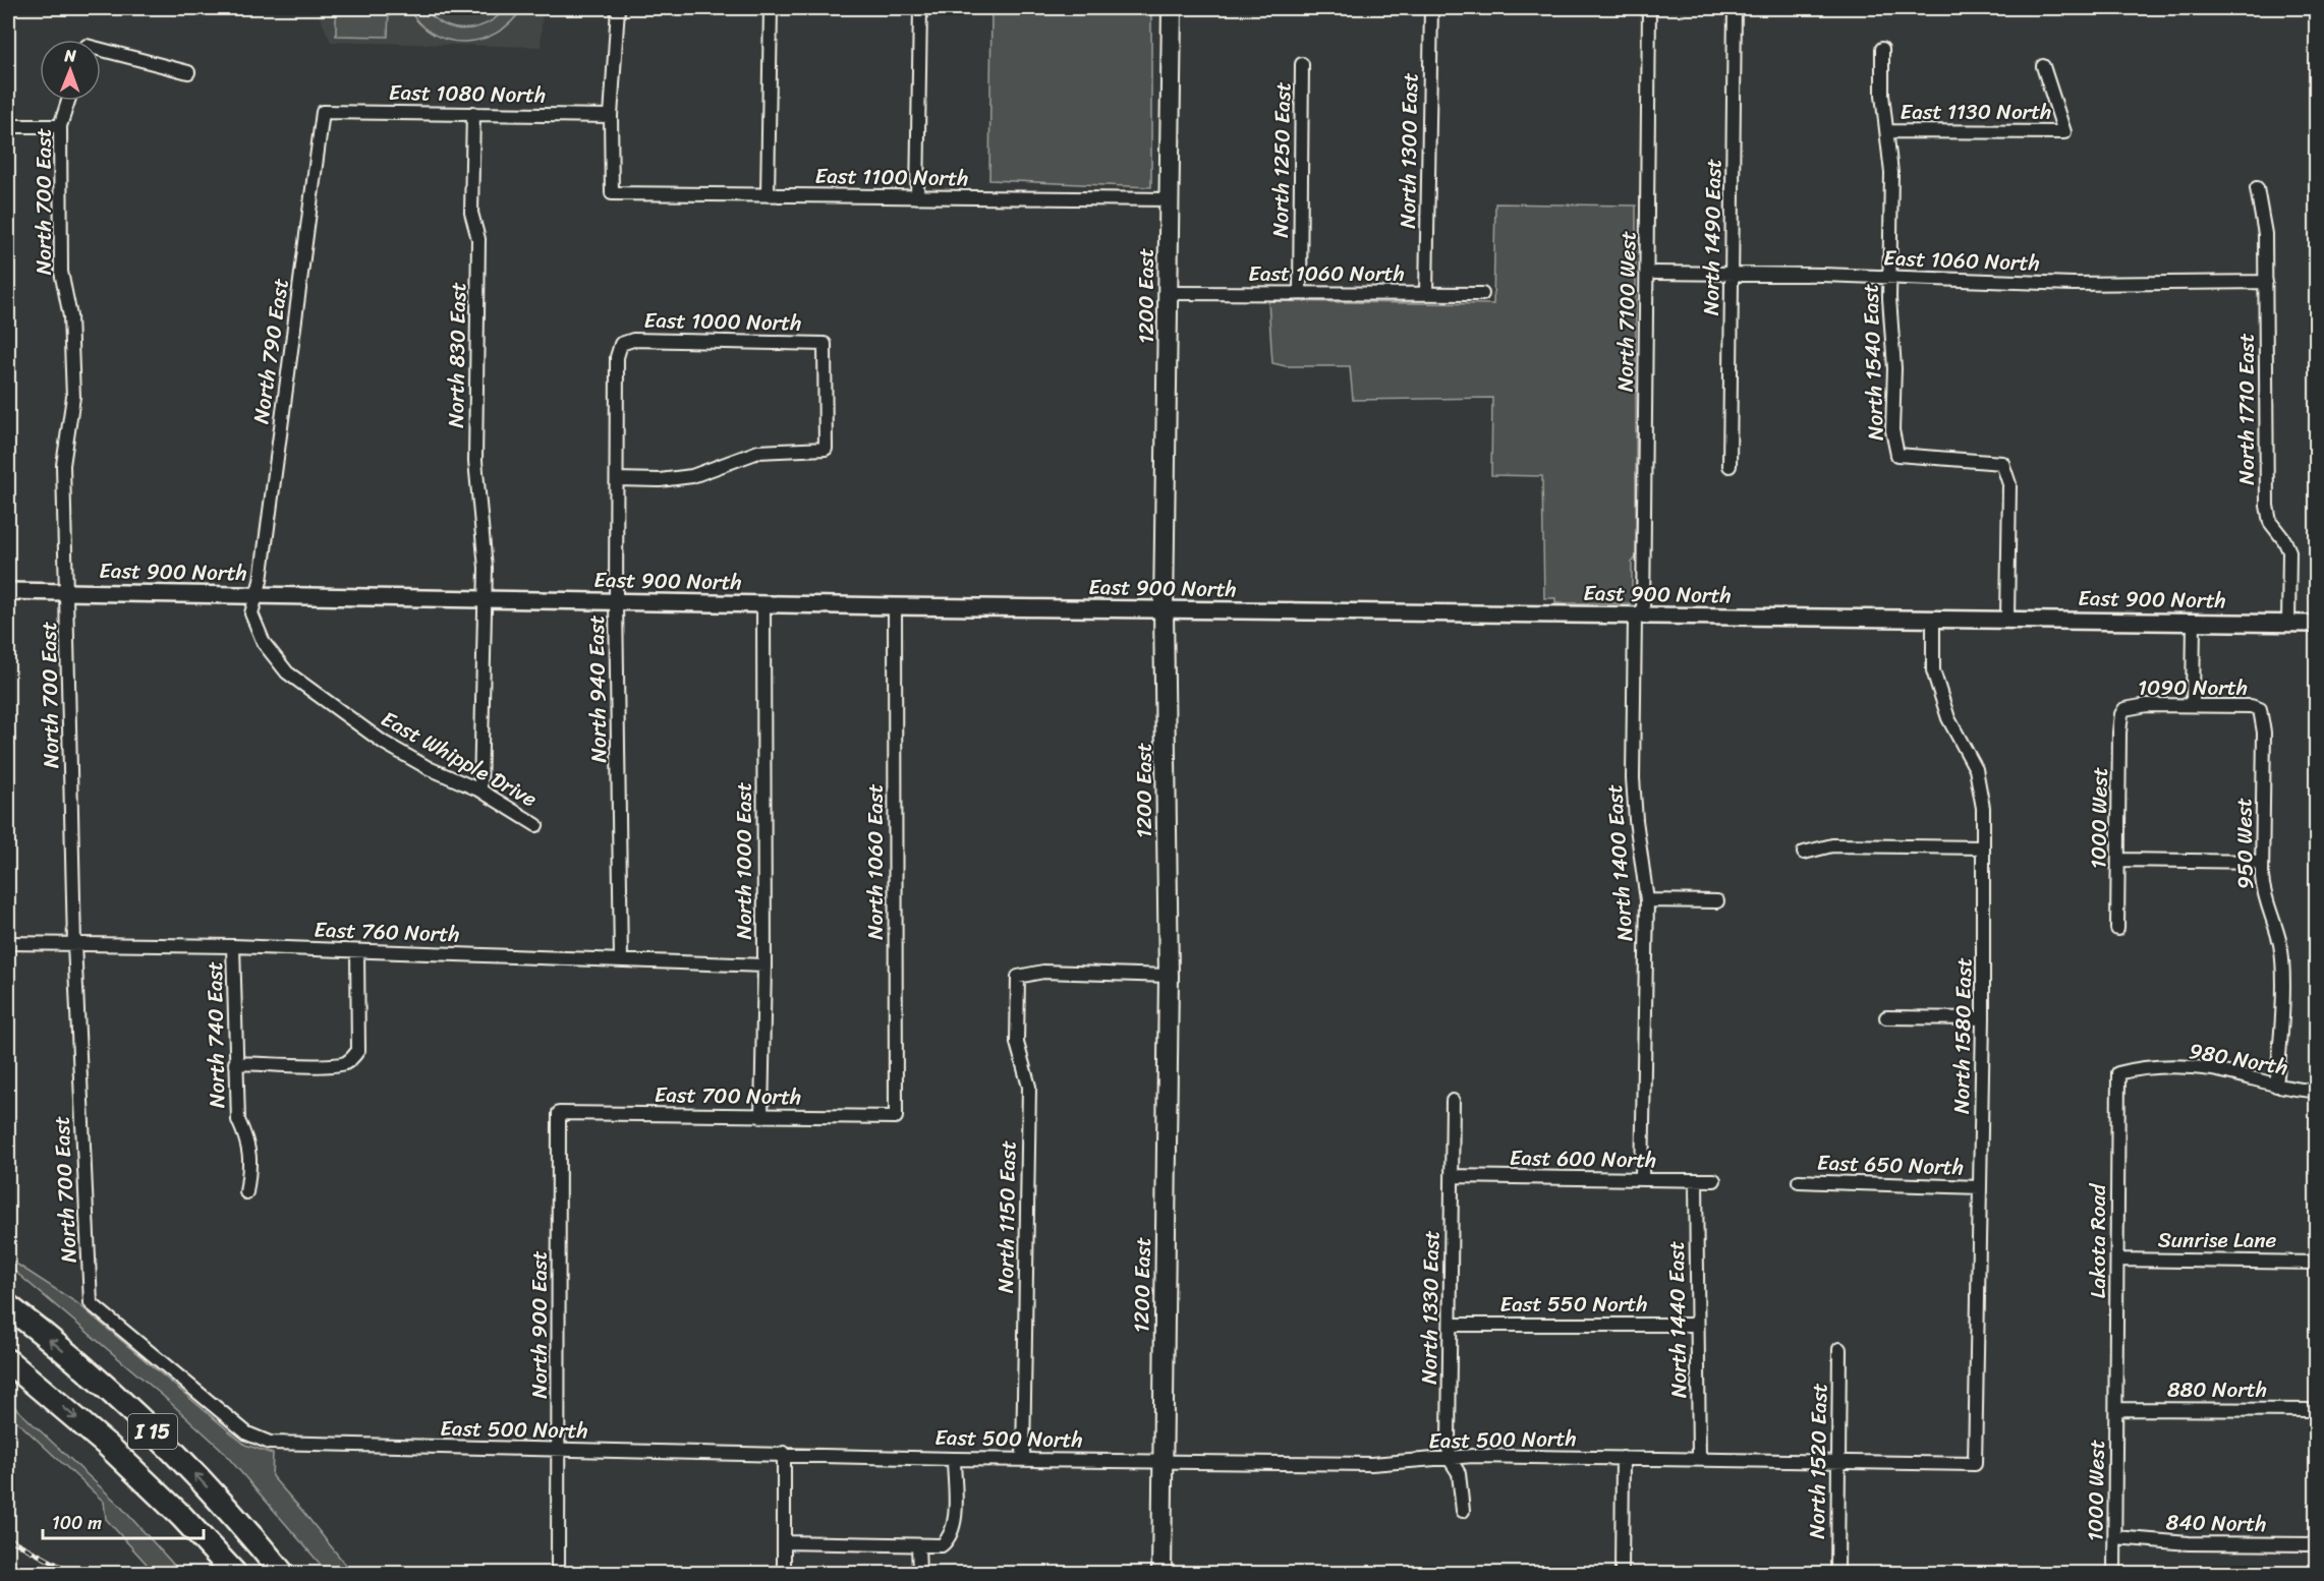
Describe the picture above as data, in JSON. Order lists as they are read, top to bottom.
{
  "streets": {
    "highway": ["I 15"],
    "main road": ["1200 East"],
    "street": [
      "East 1080 North",
      "East 1130 North",
      "North 1300 East",
      "North 1250 East",
      "East 1100 North",
      "North 700 East",
      "North 1490 East",
      "East 1060 North",
      "North 7100 West",
      "East 1000 North",
      "North 790 East",
      "North 830 East",
      "North 1540 East",
      "North 1710 East",
      "East 900 North",
      "1090 North",
      "North 940 East",
      "East Whipple Drive",
      "1000 West",
      "950 West",
      "North 1000 East",
      "North 1060 East",
      "North 1400 East",
      "East 760 North",
      "North 740 East",
      "North 1580 East",
      "980 North",
      "East 700 North",
      "East 600 North",
      "East 650 North",
      "North 1150 East",
      "Sunrise Lane",
      "Lakota Road",
      "East 550 North",
      "North 1330 East",
      "North 1440 East",
      "North 900 East",
      "880 North",
      "East 500 North",
      "North 1520 East",
      "840 North"
    ]
  },
  "crossings": [
    ["East 1080 North", "East 1100 North"],
    ["East 1080 North", "North 790 East"],
    ["East 1080 North", "North 830 East"],
    ["East 1130 North", "North 1540 East"],
    ["North 1300 East", "East 1060 North"],
    ["North 1250 East", "East 1060 North"],
    ["East 1100 North", "1200 East"],
    ["North 700 East", "East 900 North"],
    ["North 700 East", "East 760 North"],
    ["North 700 East", "East 500 North"],
    ["North 1490 East", "East 1060 North"],
    ["East 1060 North", "1200 East"],
    ["East 1060 North", "North 1540 East"],
    ["East 1060 North", "North 1710 East"],
    ["1200 East", "East 900 North"],
    ["1200 East", "North 1150 East"],
    ["1200 East", "East 500 North"],
    ["North 7100 West", "East 900 North"],
    ["North 7100 West", "North 1400 East"],
    ["East 1000 North", "North 940 East"],
    ["North 790 East", "East 900 North"],
    ["North 790 East", "East Whipple Drive"],
    ["North 830 East", "East 900 North"],
    ["North 830 East", "East Whipple Drive"],
    ["North 1540 East", "East 900 North"],
    ["North 1710 East", "East 900 North"],
    ["East 900 North", "North 940 East"],
    ["East 900 North", "East Whipple Drive"],
    ["East 900 North", "North 1000 East"],
    ["East 900 North", "North 1060 East"],
    ["East 900 North", "North 1400 East"],
    ["East 900 North", "North 1580 East"],
    ["1090 North", "1000 West"],
    ["1090 North", "950 West"],
    ["North 940 East", "East 760 North"],
    ["1000 West", "Lakota Road"],
    ["1000 West", "880 North"],
    ["1000 West", "840 North"],
    ["950 West", "980 North"],
    ["North 1000 East", "East 760 North"],
    ["North 1000 East", "East 700 North"],
    ["North 1060 East", "East 700 North"],
    ["North 1400 East", "East 600 North"],
    ["East 760 North", "North 740 East"],
    ["North 1580 East", "East 650 North"],
    ["North 1580 East", "East 500 North"],
    ["980 North", "Lakota Road"],
    ["East 700 North", "North 900 East"],
    ["East 600 North", "North 1330 East"],
    ["East 600 North", "North 1440 East"],
    ["North 1150 East", "East 500 North"],
    ["Sunrise Lane", "Lakota Road"],
    ["Lakota Road", "880 North"],
    ["East 550 North", "North 1330 East"],
    ["East 550 North", "North 1440 East"],
    ["North 1330 East", "East 500 North"],
    ["North 1440 East", "East 500 North"],
    ["North 900 East", "East 500 North"],
    ["East 500 North", "North 1520 East"]
  ],
  "scale_bar": "100 m",
  "north": "top"
}
